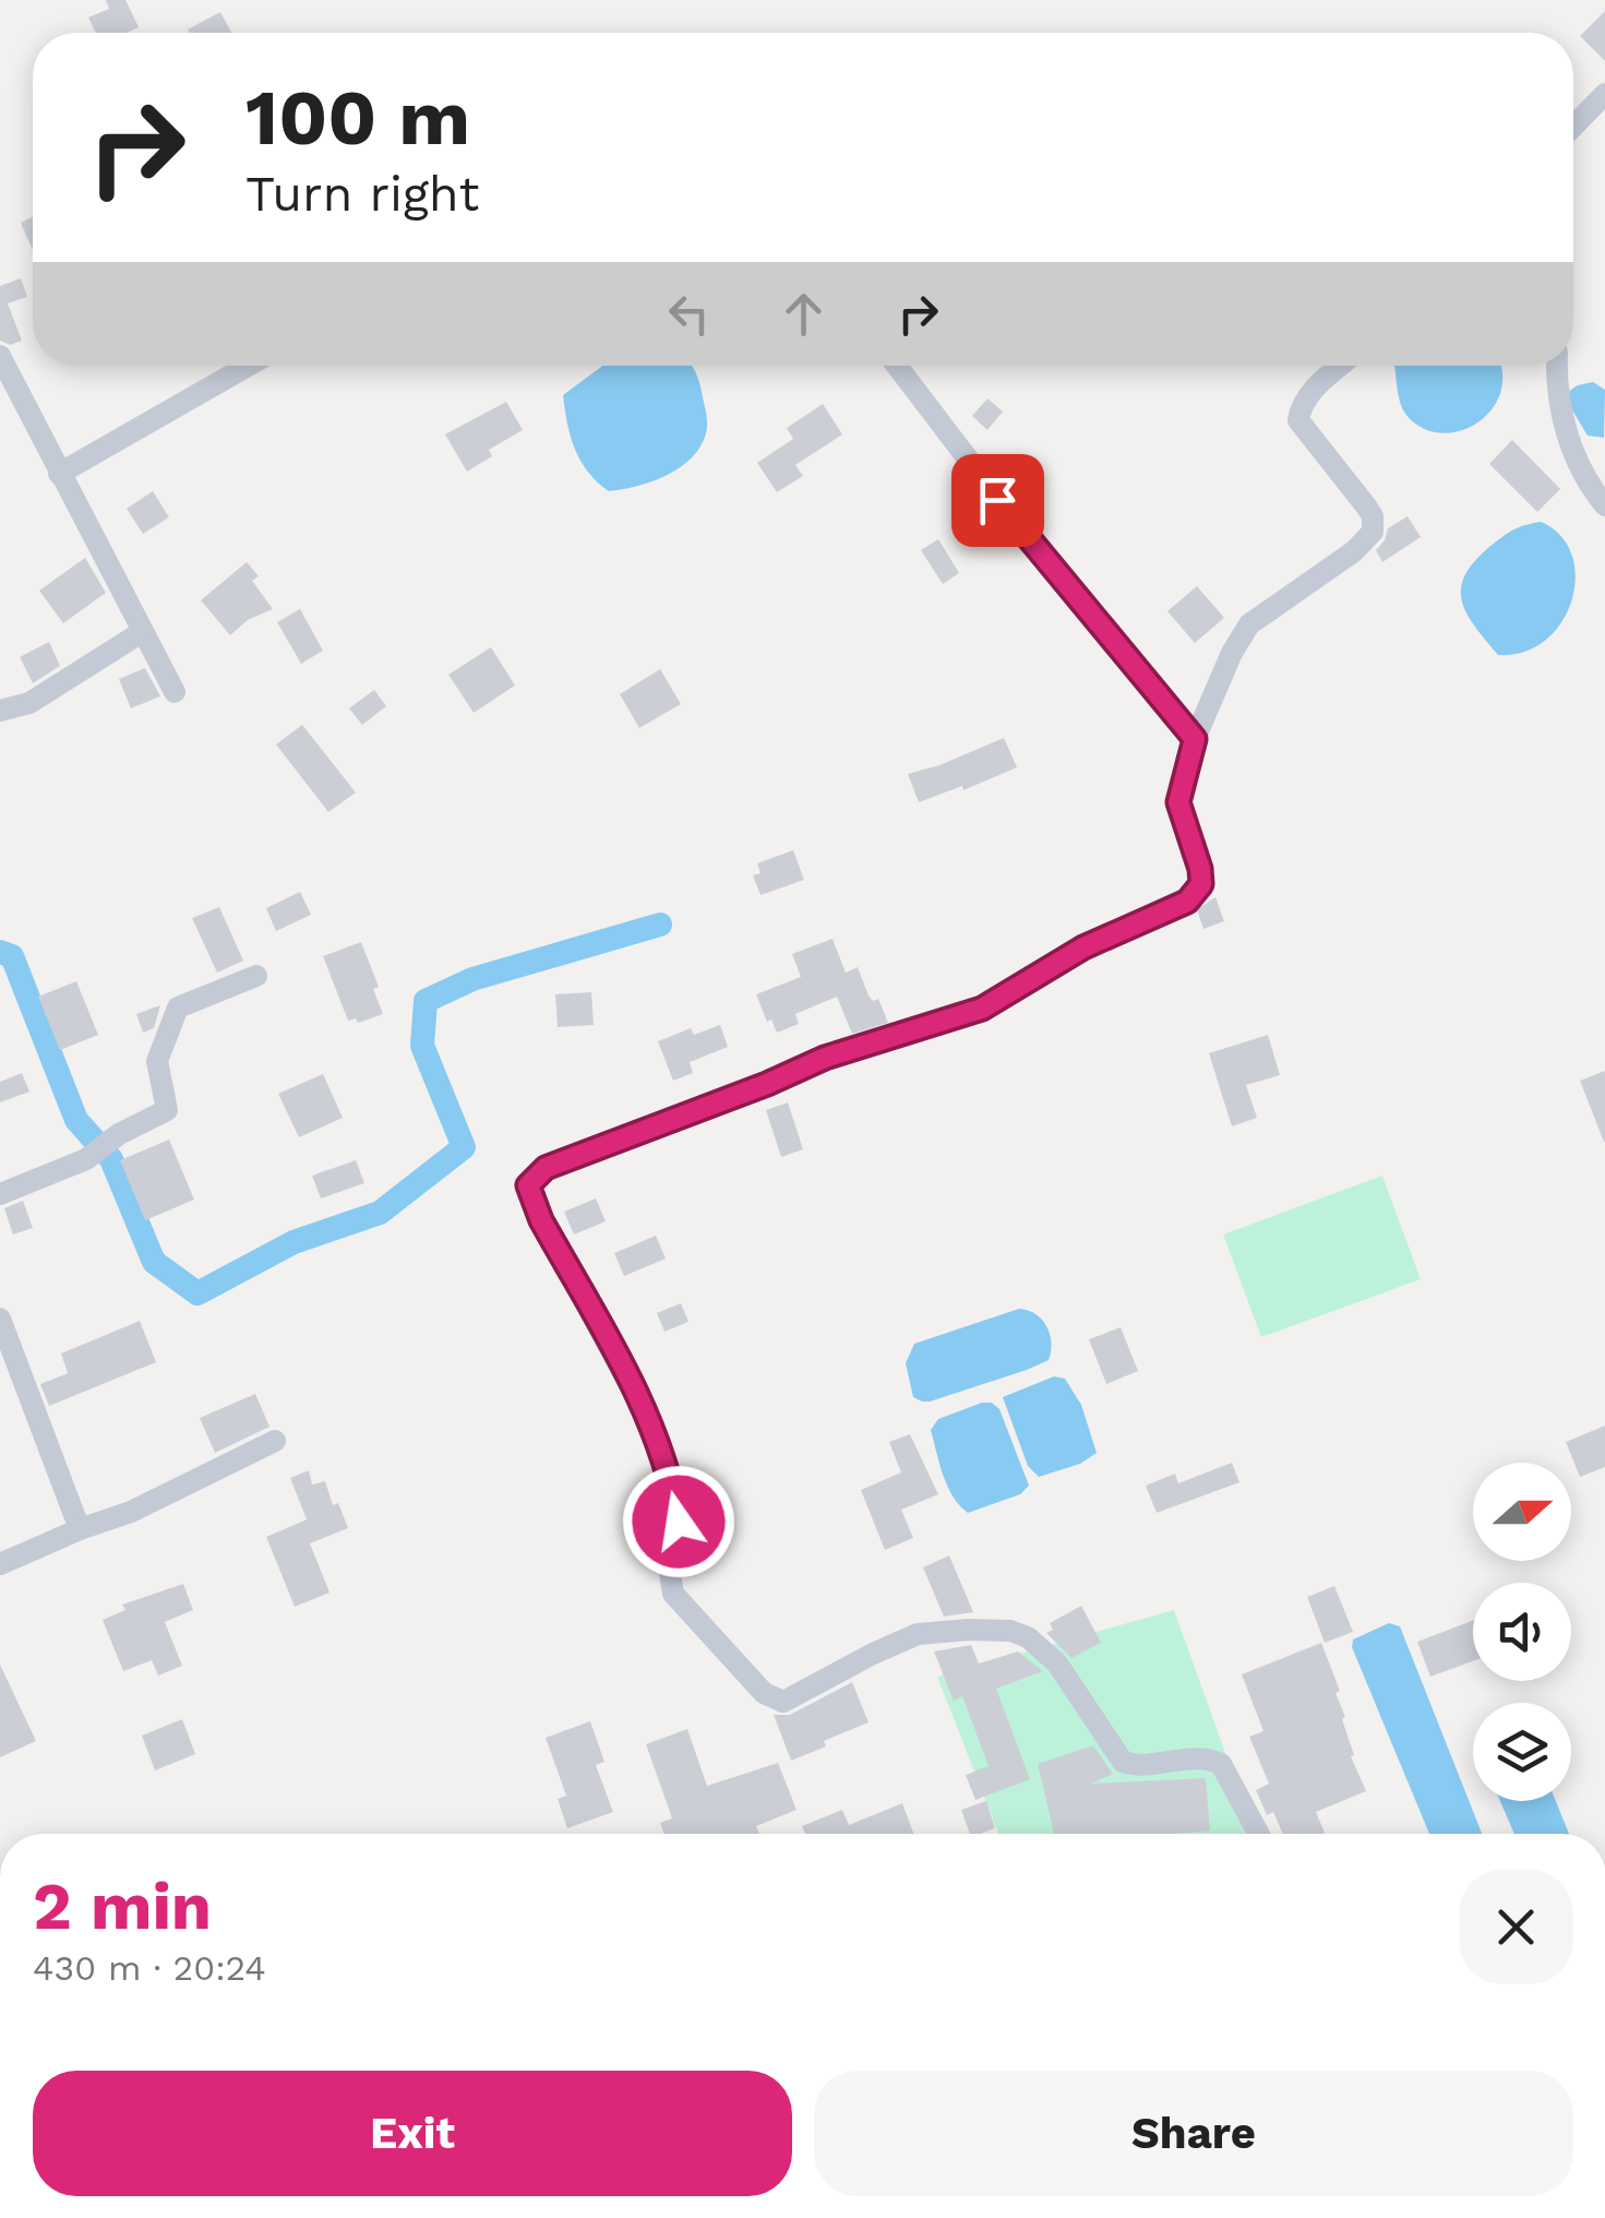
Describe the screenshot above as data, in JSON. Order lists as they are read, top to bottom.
{
  "north": "right",
  "page": {
    "turn": ["100 m", "Turn right"],
    "heading": ["2 min", "430 m · 20:24"],
    "buttons": ["Exit", "Share"]
  }
}
